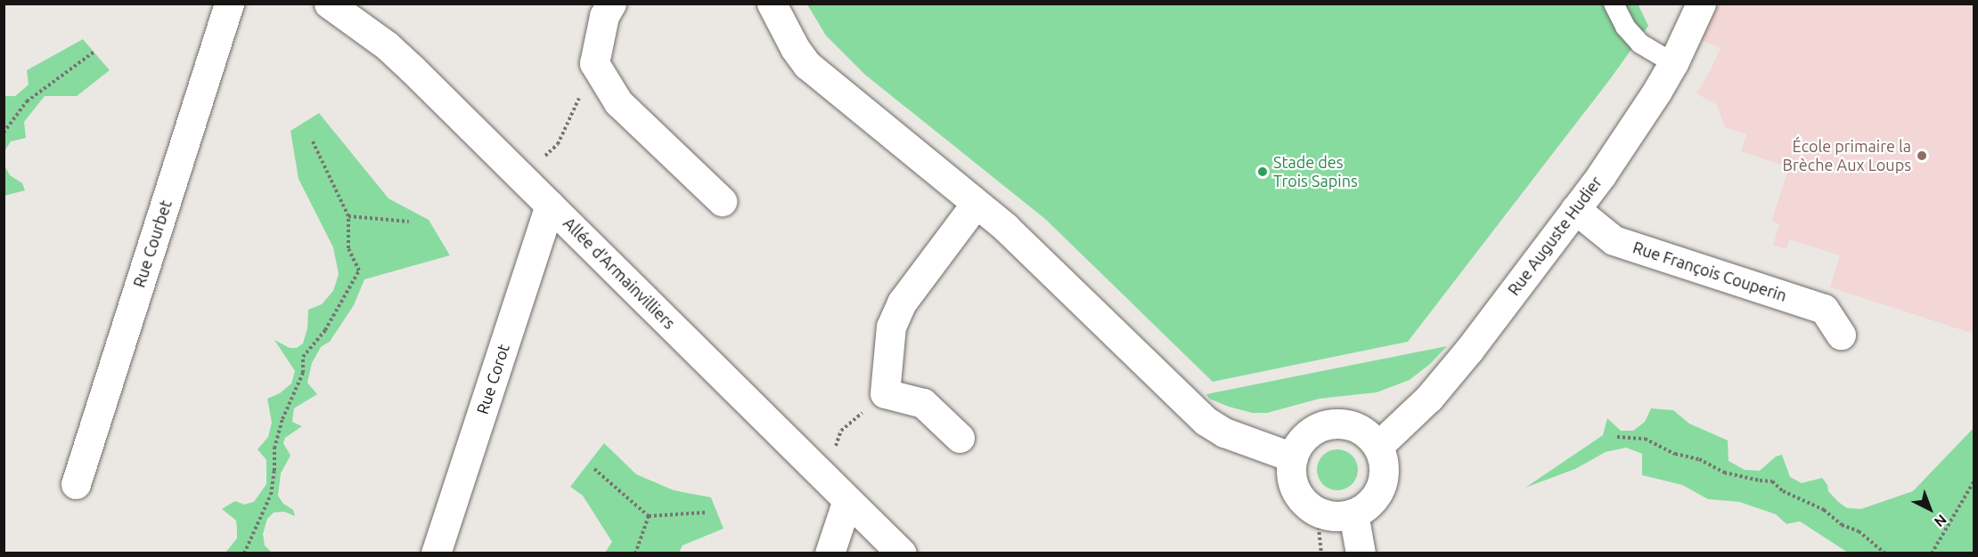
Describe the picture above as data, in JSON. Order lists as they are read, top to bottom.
{
  "streets": {
    "street": [
      "Rue Auguste Hudier",
      "Rue Courbet",
      "Rue François Couperin",
      "Allée d'Armainvilliers",
      "Rue Corot"
    ]
  },
  "crossings": [
    ["Rue Auguste Hudier", "Rue François Couperin"],
    ["Allée d'Armainvilliers", "Rue Corot"]
  ],
  "places": ["École primaire la Brèche Aux Loups", "Stade des Trois Sapins"],
  "north": "bottom right"
}
